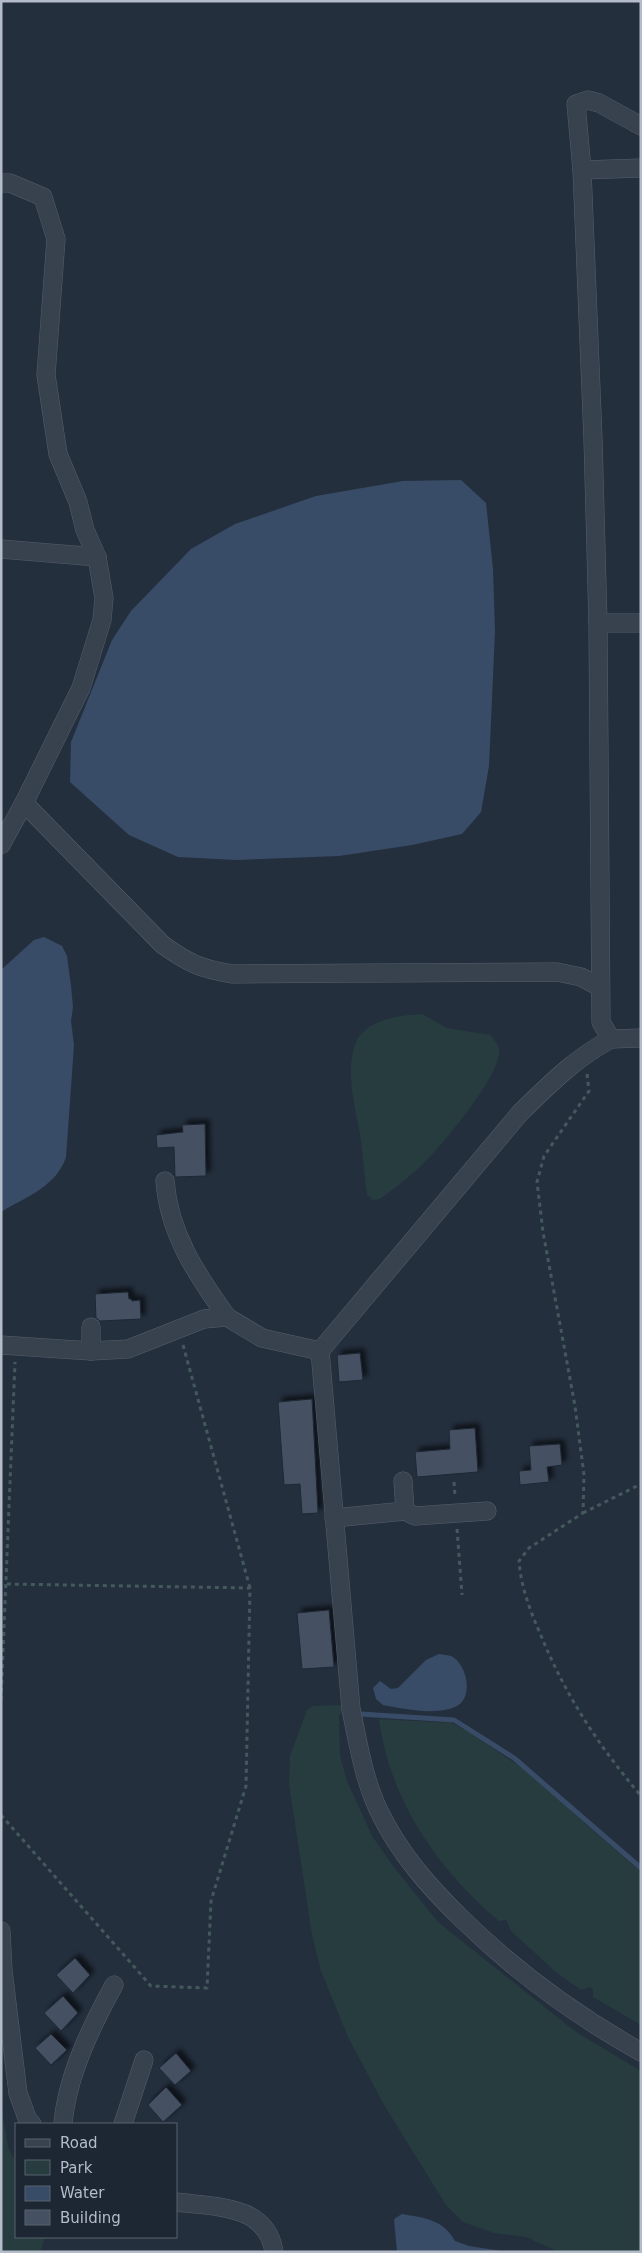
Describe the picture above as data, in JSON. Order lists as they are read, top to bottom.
{
  "legend": [
    "Road",
    "Park",
    "Water",
    "Building"
  ]
}
